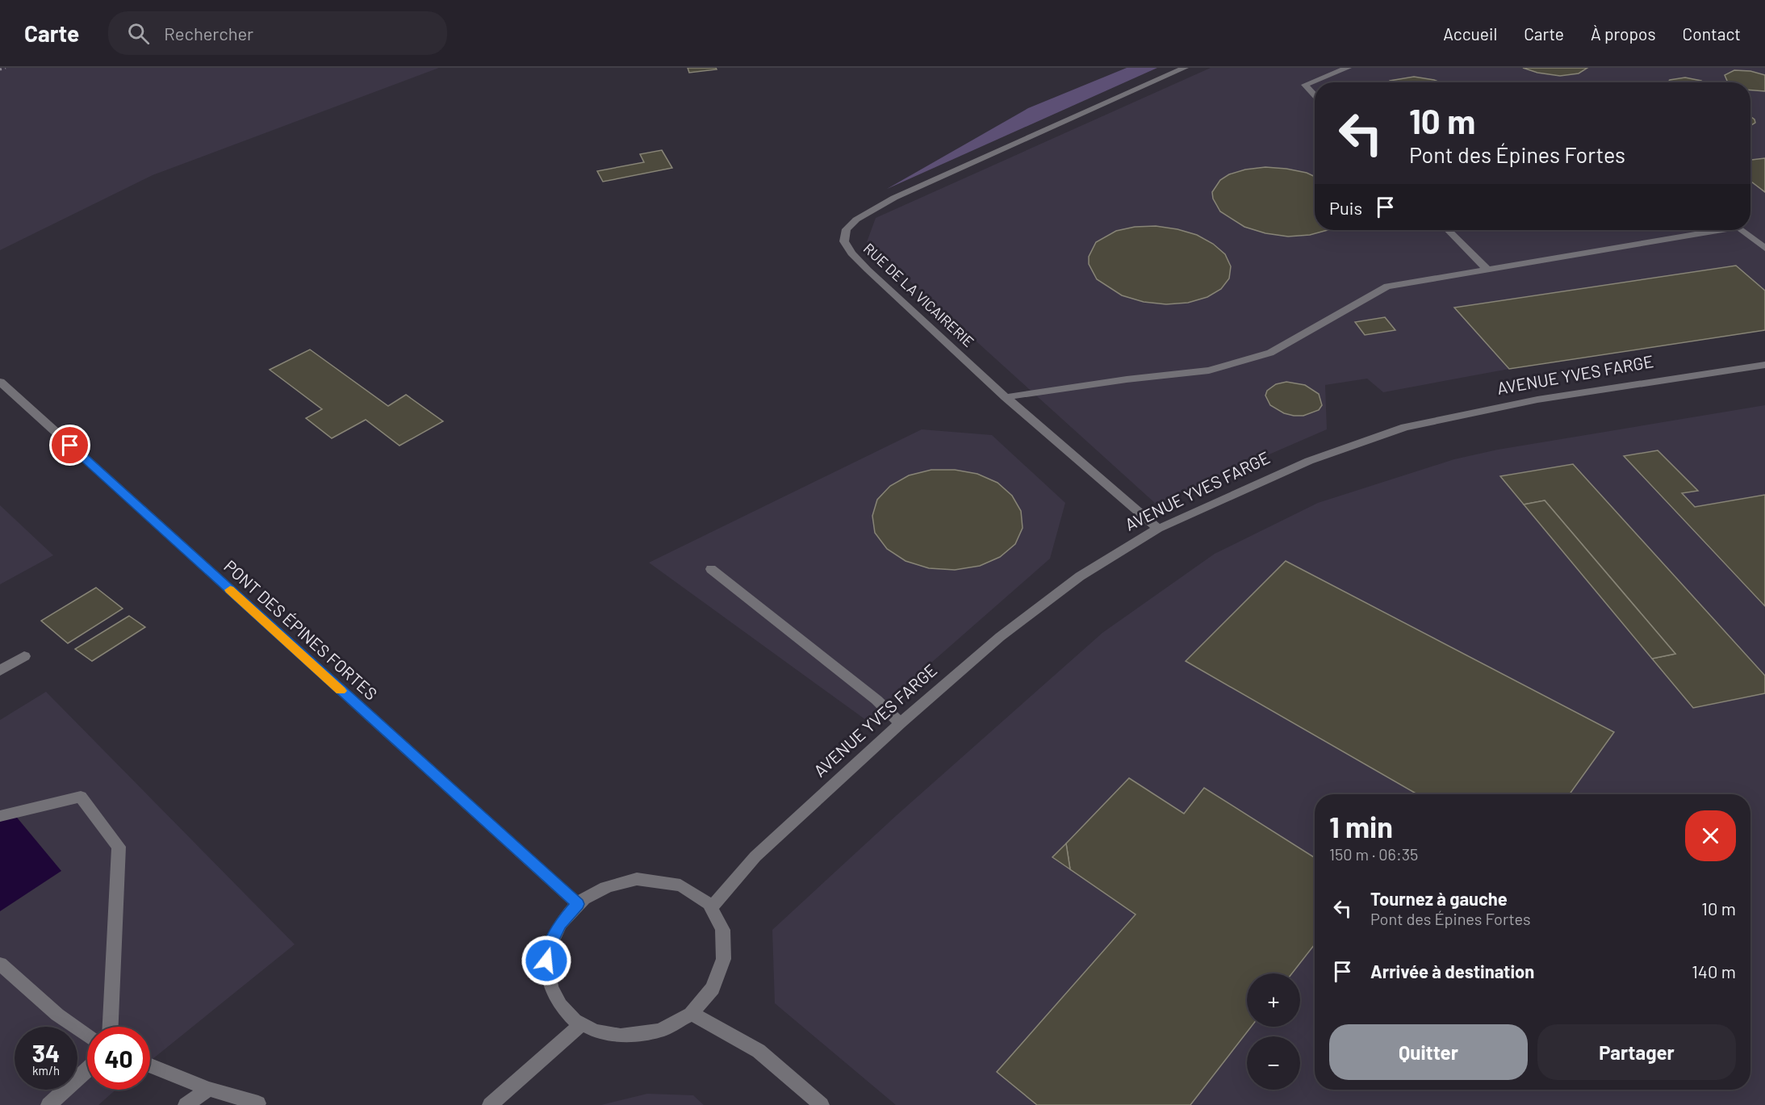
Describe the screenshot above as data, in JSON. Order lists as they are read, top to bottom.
{
  "streets": {
    "street": ["RUE DE LA VICAIRERIE", "AVENUE YVES FARGE", "PONT DES ÉPINES FORTES"]
  },
  "crossings": [
    ["RUE DE LA VICAIRERIE", "AVENUE YVES FARGE"],
    ["AVENUE YVES FARGE", "PONT DES ÉPINES FORTES"]
  ],
  "page": {
    "header": "Carte",
    "search": "Rechercher",
    "nav": [
      "Accueil",
      "Carte",
      "À propos",
      "Contact"
    ],
    "turn": ["10 m", "Pont des Épines Fortes"],
    "then": "Puis",
    "heading": ["1 min", "150 m · 06:35"],
    "list": [
      {
        "name": "Tournez à gauche",
        "note": "Pont des Épines Fortes",
        "value": "10 m"
      },
      {
        "name": "Arrivée à destination",
        "value": "140 m"
      }
    ],
    "map_buttons": ["+", "−"],
    "buttons": ["Quitter", "Partager"],
    "speed": "34 km/h",
    "limit": "40"
  }
}
